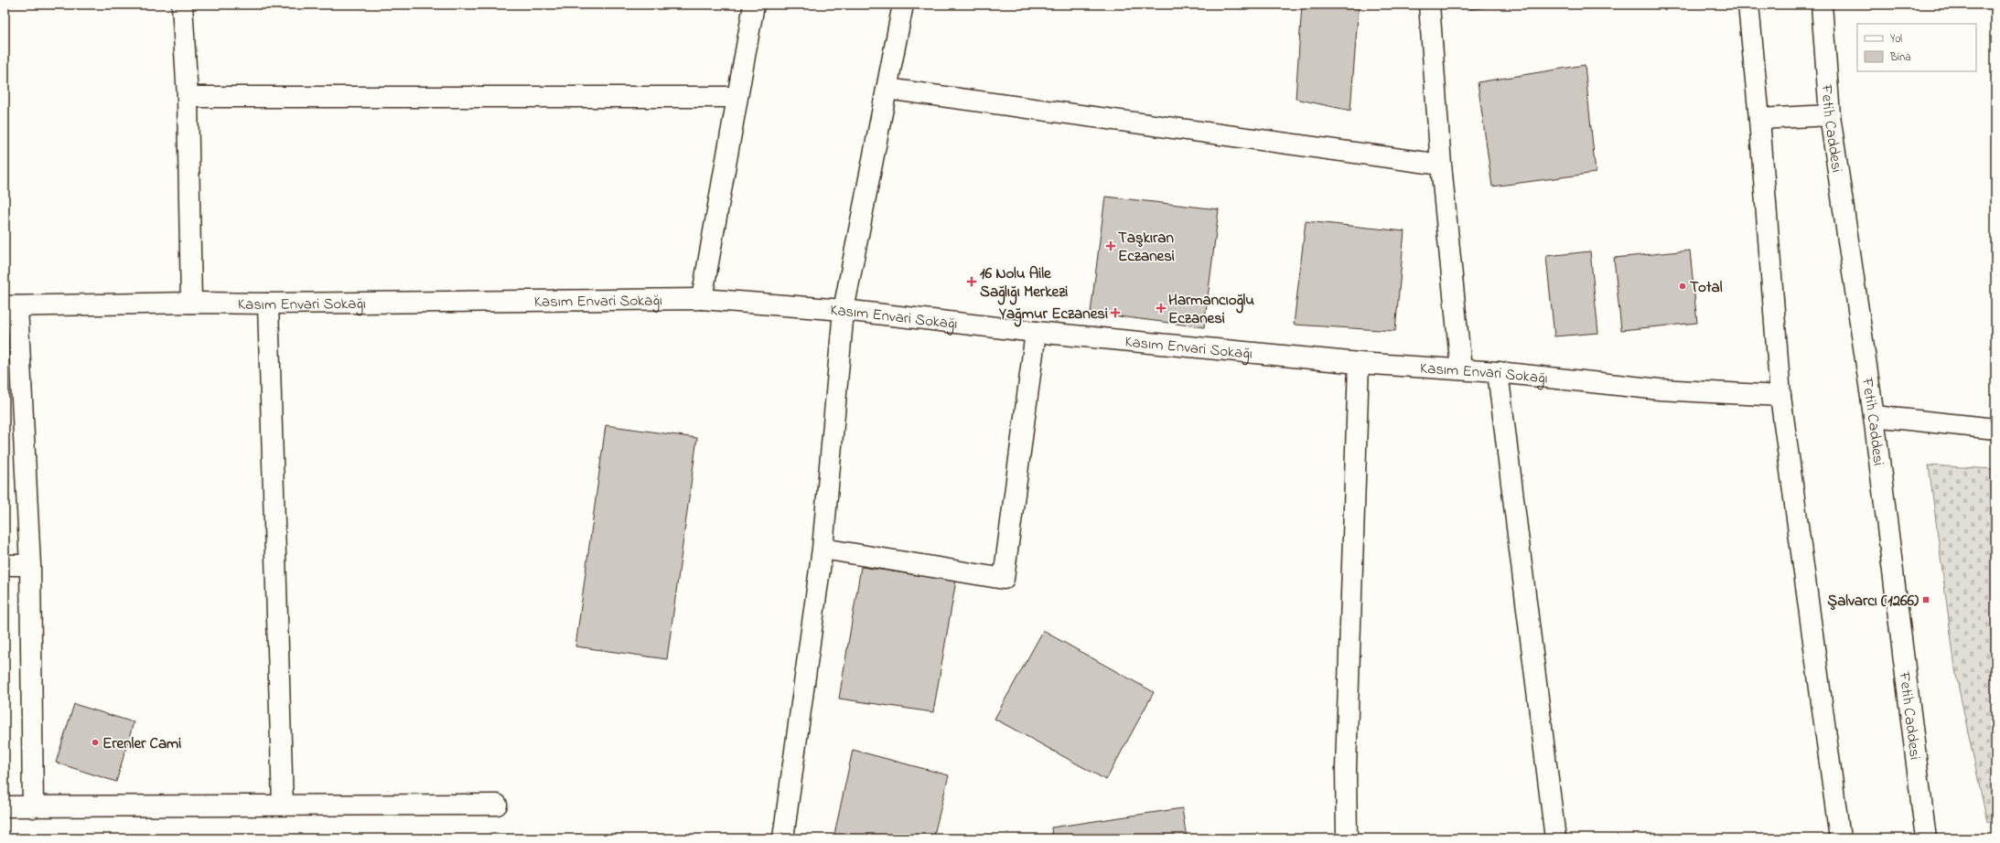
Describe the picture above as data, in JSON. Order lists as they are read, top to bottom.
{
  "streets": {
    "street": ["Fetih Caddesi", "Kasım Envari Sokağı"]
  },
  "places": {
    "health": [
      "Taşkıran Eczanesi",
      "16 Nolu Aile Sağlığı Merkezi",
      "Harmancıoğlu Eczanesi",
      "Yağmur Eczanesi"
    ],
    "other": ["Total", "Erenler Cami"],
    "transit": ["Şalvarcı (1266)"]
  },
  "legend": ["Yol", "Bina"]
}
